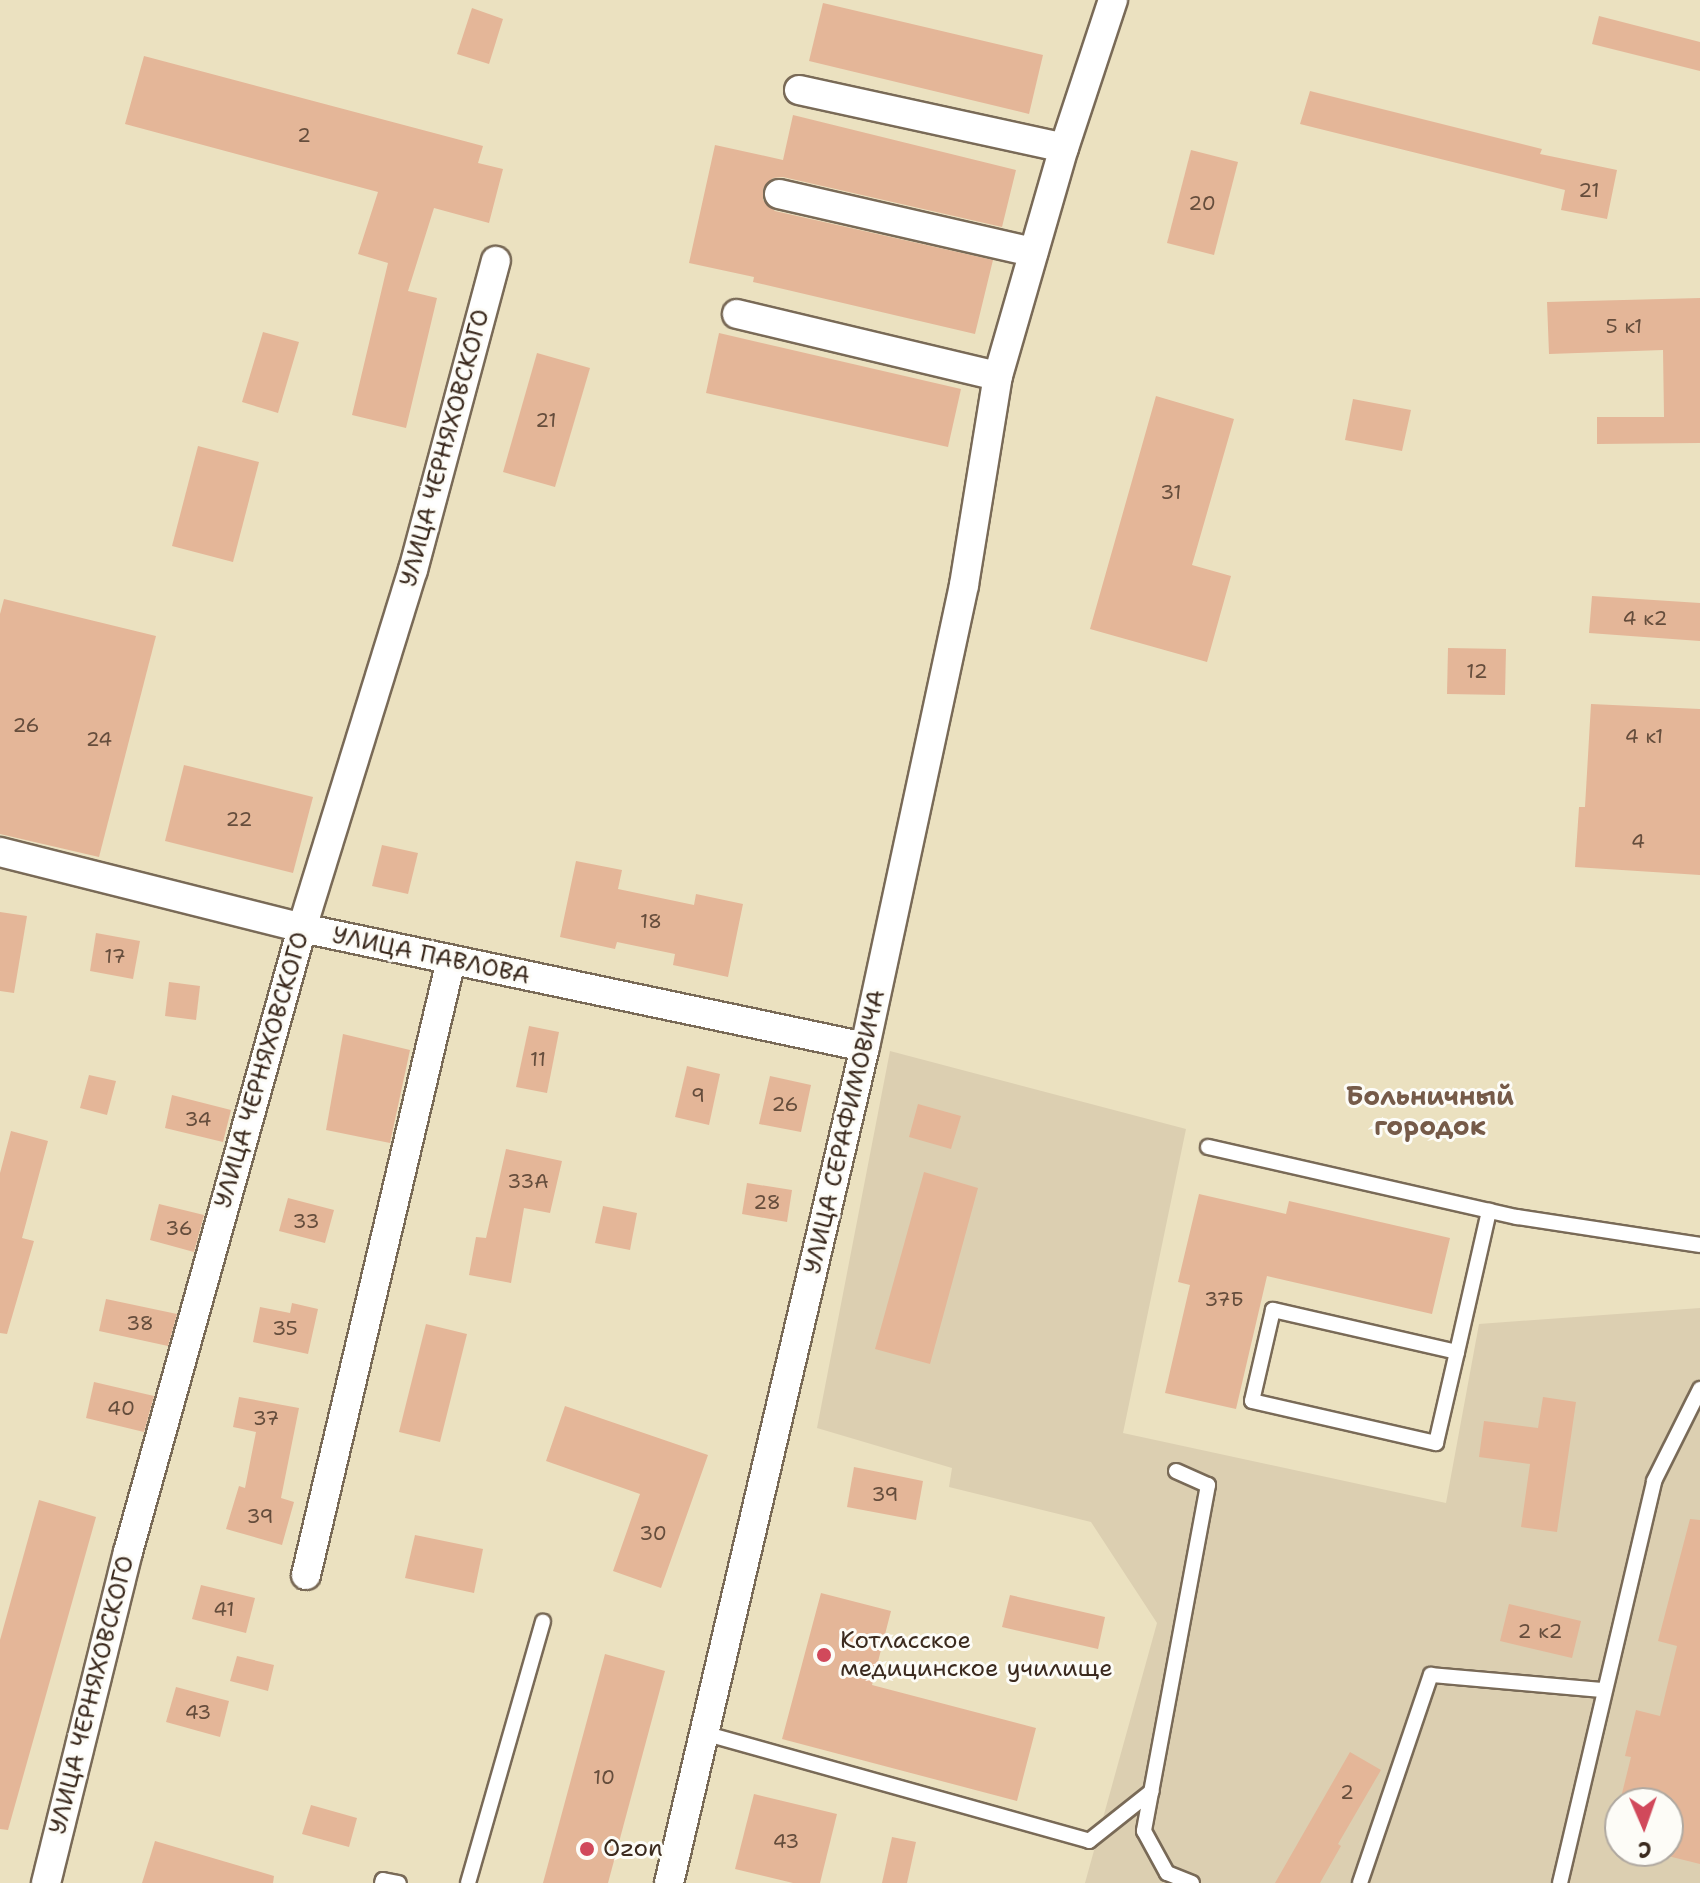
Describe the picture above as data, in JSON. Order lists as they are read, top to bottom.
{
  "streets": {
    "street": ["УЛИЦА ЧЕРНЯХОВСКОГО", "УЛИЦА ПАВЛОВА", "УЛИЦА СЕРАФИМОВИЧА"]
  },
  "crossings": [
    ["УЛИЦА ЧЕРНЯХОВСКОГО", "УЛИЦА ПАВЛОВА"],
    ["УЛИЦА ПАВЛОВА", "УЛИЦА СЕРАФИМОВИЧА"]
  ],
  "districts": ["Больничный городок"],
  "places": ["Котласское медицинское училище", "Ozon"],
  "house_numbers": [
    "2",
    "21",
    "20",
    "5 к1",
    "21",
    "31",
    "4 к2",
    "12",
    "26",
    "4 к1",
    "24",
    "22",
    "4",
    "18",
    "17",
    "11",
    "9",
    "26",
    "34",
    "33А",
    "28",
    "33",
    "36",
    "37Б",
    "38",
    "35",
    "40",
    "37",
    "39",
    "39",
    "30",
    "41",
    "2 к2",
    "43",
    "10",
    "2",
    "43"
  ],
  "north": "bottom"
}
